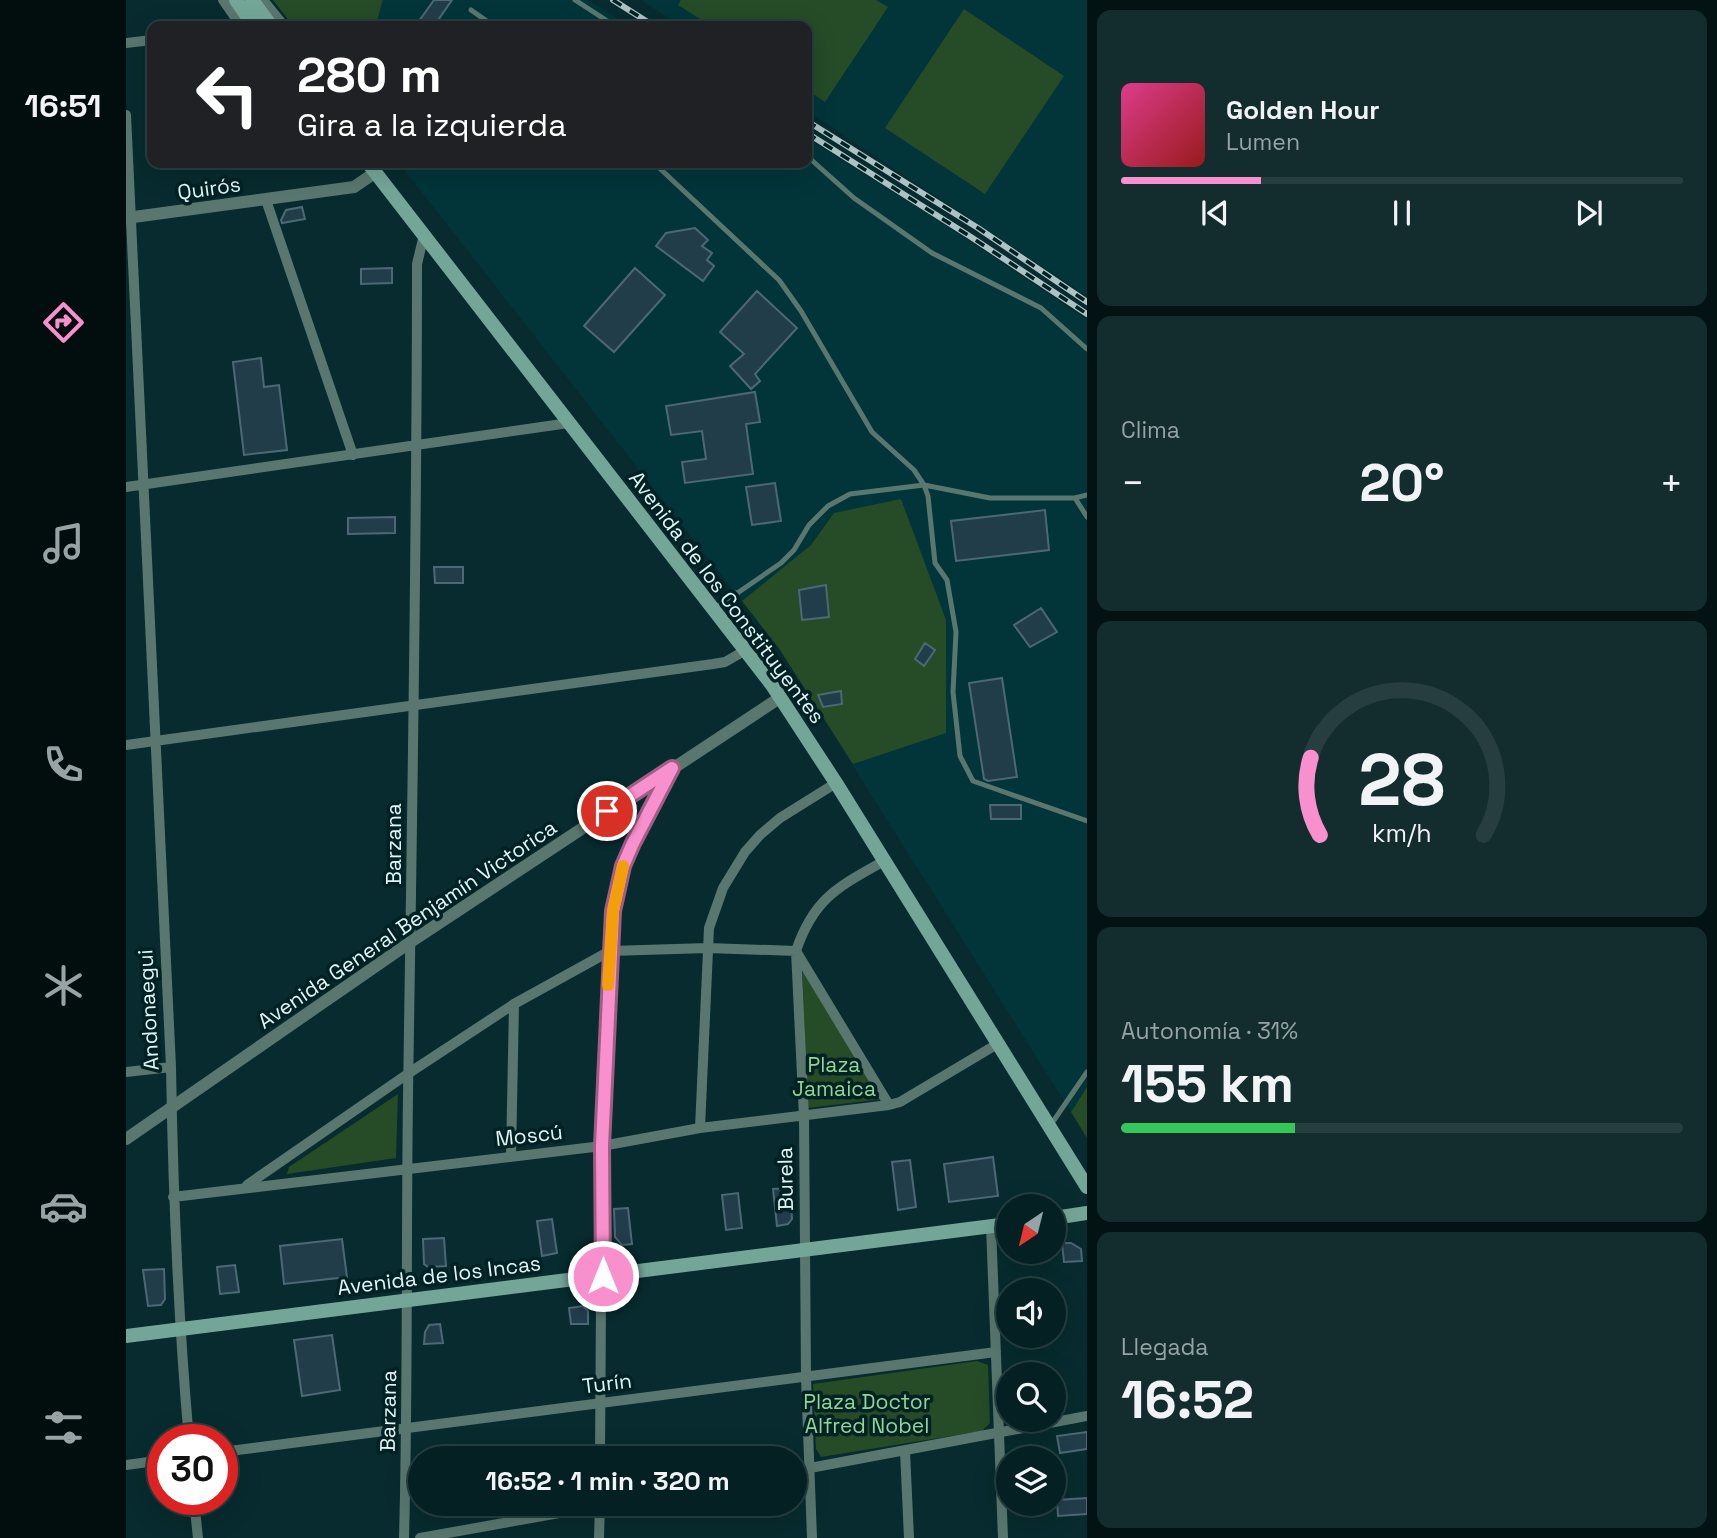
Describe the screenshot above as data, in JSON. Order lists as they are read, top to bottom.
{
  "streets": {
    "main road": ["Avenida de los Constituyentes", "Avenida de los Incas"],
    "street": [
      "Quirós",
      "Barzana",
      "Avenida General Benjamín Victorica",
      "Andonaegui",
      "Moscú",
      "Burela",
      "Turín"
    ]
  },
  "crossings": [
    ["Quirós", "Avenida de los Constituyentes"],
    ["Quirós", "Andonaegui"],
    ["Avenida de los Constituyentes", "Barzana"],
    ["Avenida de los Constituyentes", "Avenida General Benjamín Victorica"],
    ["Avenida de los Constituyentes", "Moscú"],
    ["Avenida de los Constituyentes", "Burela"],
    ["Barzana", "Avenida General Benjamín Victorica"],
    ["Barzana", "Moscú"],
    ["Barzana", "Avenida de los Incas"],
    ["Barzana", "Turín"],
    ["Avenida General Benjamín Victorica", "Andonaegui"],
    ["Andonaegui", "Moscú"],
    ["Andonaegui", "Avenida de los Incas"],
    ["Moscú", "Burela"],
    ["Burela", "Avenida de los Incas"],
    ["Burela", "Turín"]
  ],
  "parks": ["Plaza Jamaica", "Plaza Doctor Alfred Nobel"],
  "north": "bottom left",
  "page": {
    "tabs": "16:51",
    "turn": ["280 m", "Gira a la izquierda"],
    "song": ["Golden Hour", "Lumen"],
    "tile": [
      "Clima",
      ["Autonomía · 31%", "155 km"],
      ["Llegada", "16:52"]
    ],
    "heat": ["−", "20°", "+"],
    "limit": "30",
    "trip": "16:52 · 1 min · 320 m",
    "gauge": ["28", "km/h"]
  }
}
